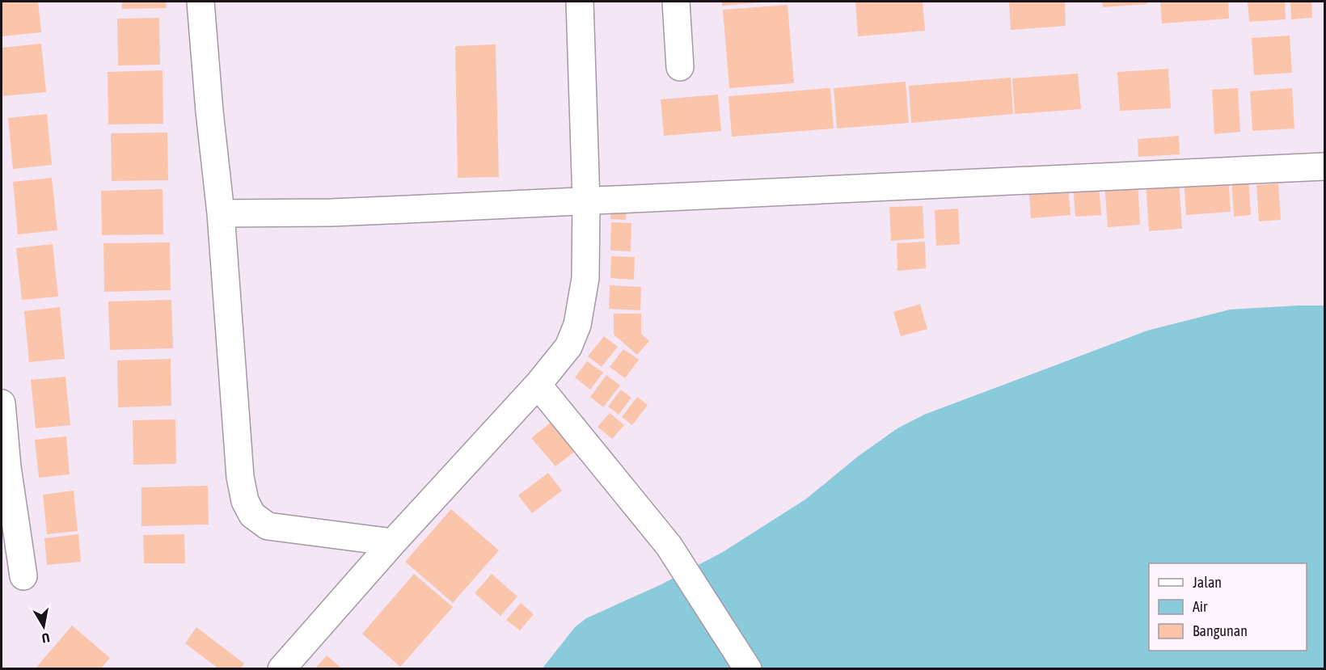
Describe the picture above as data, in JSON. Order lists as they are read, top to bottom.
{
  "legend": ["Jalan", "Air", "Bangunan"],
  "north": "bottom"
}
